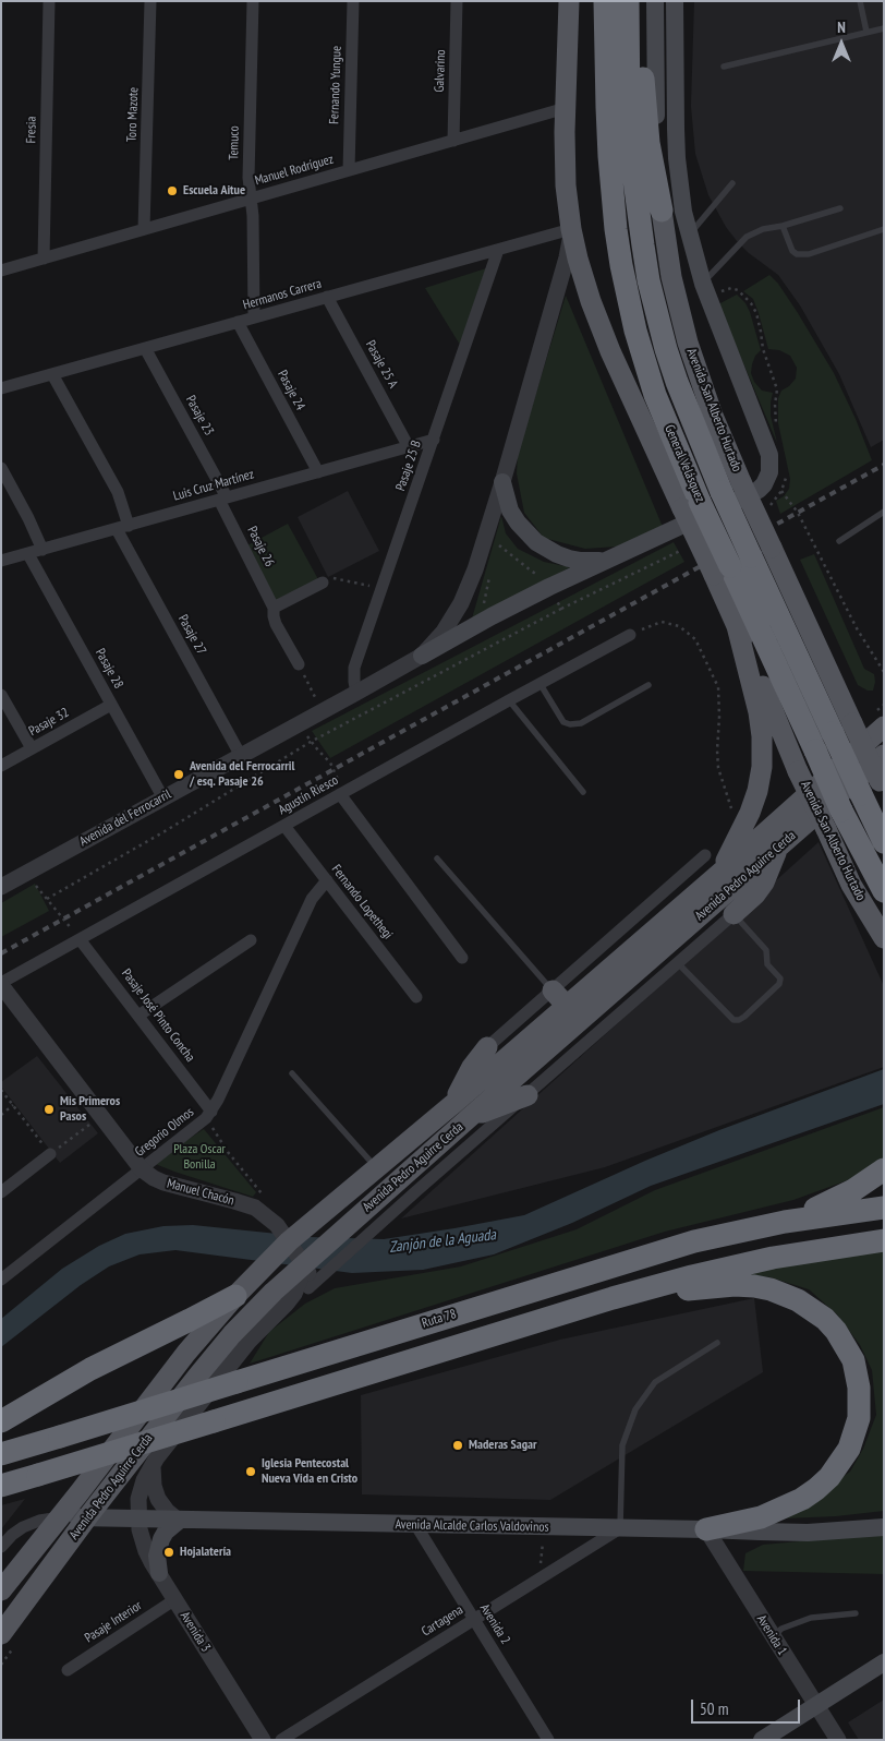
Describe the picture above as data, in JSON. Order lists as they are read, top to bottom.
{
  "streets": {
    "highway": ["General Velásquez", "Ruta 78"],
    "main road": ["Avenida San Alberto Hurtado", "Avenida Pedro Aguirre Cerda", "Avenida Alcalde Carlos Valdovinos"],
    "street": [
      "Galvarino",
      "Fernando Yungue",
      "Toro Mazote",
      "Fresia",
      "Temuco",
      "Manuel Rodríguez",
      "Hermanos Carrera",
      "Pasaje 25 A",
      "Pasaje 24",
      "Pasaje 23",
      "Pasaje 25 B",
      "Luis Cruz Martínez",
      "Pasaje 26",
      "Pasaje 27",
      "Pasaje 28",
      "Pasaje 32",
      "Agustín Riesco",
      "Avenida del Ferrocarril",
      "Fernando Lopethegi",
      "Pasaje José Pinto Concha",
      "Gregorio Olmos",
      "Manuel Chacón",
      "Cartagena",
      "Pasaje Interior",
      "Avenida 2",
      "Avenida 3",
      "Avenida 1"
    ]
  },
  "crossings": [
    ["Galvarino", "Manuel Rodríguez"],
    ["Fernando Yungue", "Manuel Rodríguez"],
    ["Toro Mazote", "Manuel Rodríguez"],
    ["Fresia", "Manuel Rodríguez"],
    ["Temuco", "Manuel Rodríguez"],
    ["Temuco", "Hermanos Carrera"],
    ["Hermanos Carrera", "Pasaje 25 A"],
    ["Hermanos Carrera", "Pasaje 24"],
    ["Hermanos Carrera", "Pasaje 23"],
    ["Hermanos Carrera", "Pasaje 25 B"],
    ["Hermanos Carrera", "Pasaje 27"],
    ["Pasaje 25 A", "Luis Cruz Martínez"],
    ["Pasaje 24", "Luis Cruz Martínez"],
    ["Avenida San Alberto Hurtado", "General Velásquez"],
    ["Pasaje 23", "Luis Cruz Martínez"],
    ["Pasaje 23", "Pasaje 26"],
    ["Pasaje 25 B", "Luis Cruz Martínez"],
    ["Pasaje 25 B", "Avenida del Ferrocarril"],
    ["Luis Cruz Martínez", "Pasaje 26"],
    ["Luis Cruz Martínez", "Pasaje 27"],
    ["Luis Cruz Martínez", "Pasaje 28"],
    ["Pasaje 27", "Avenida del Ferrocarril"],
    ["Pasaje 28", "Pasaje 32"],
    ["Pasaje 28", "Avenida del Ferrocarril"],
    ["Agustín Riesco", "Fernando Lopethegi"],
    ["Agustín Riesco", "Pasaje José Pinto Concha"],
    ["Agustín Riesco", "Manuel Chacón"],
    ["Avenida Pedro Aguirre Cerda", "Manuel Chacón"],
    ["Avenida Pedro Aguirre Cerda", "Avenida Alcalde Carlos Valdovinos"],
    ["Fernando Lopethegi", "Gregorio Olmos"],
    ["Pasaje José Pinto Concha", "Gregorio Olmos"],
    ["Gregorio Olmos", "Manuel Chacón"],
    ["Avenida Alcalde Carlos Valdovinos", "Cartagena"],
    ["Avenida Alcalde Carlos Valdovinos", "Avenida 2"],
    ["Avenida Alcalde Carlos Valdovinos", "Avenida 3"],
    ["Avenida Alcalde Carlos Valdovinos", "Avenida 1"],
    ["Cartagena", "Avenida 2"],
    ["Pasaje Interior", "Avenida 3"]
  ],
  "water": ["Zanjón de la Aguada"],
  "parks": ["Plaza Oscar Bonilla"],
  "places": [
    "Escuela Aitue",
    "Avenida del Ferrocarril / esq. Pasaje 26",
    "Mis Primeros Pasos",
    "Maderas Sagar",
    "Iglesia Pentecostal Nueva Vida en Cristo",
    "Hojalatería"
  ],
  "scale_bar": "50 m",
  "north": "top"
}
